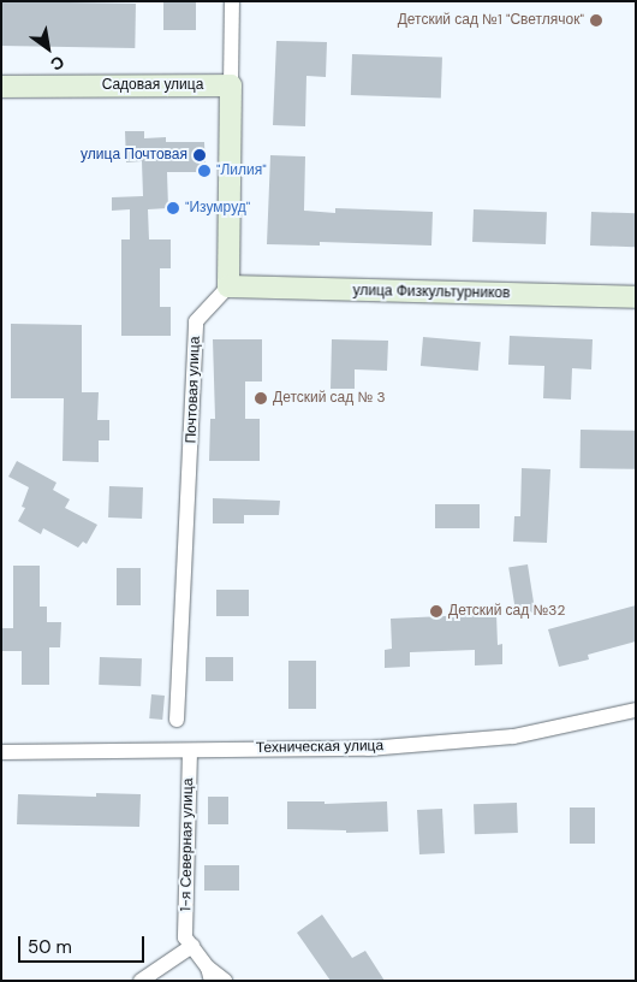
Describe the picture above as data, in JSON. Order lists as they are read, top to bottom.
{
  "streets": {
    "street": [
      "Садовая улица",
      "улица Физкультурников",
      "Почтовая улица",
      "Техническая улица",
      "1-я Северная улица"
    ]
  },
  "crossings": [
    ["улица Физкультурников", "Почтовая улица"],
    ["Техническая улица", "1-я Северная улица"]
  ],
  "places": [
    "Детский сад №1 \"Светлячок\"",
    "улица Почтовая",
    "\"Лилия\"",
    "\"Изумруд\"",
    "Детский сад № 3",
    "Детский сад №32"
  ],
  "scale_bar": "50 m",
  "north": "bottom right"
}
